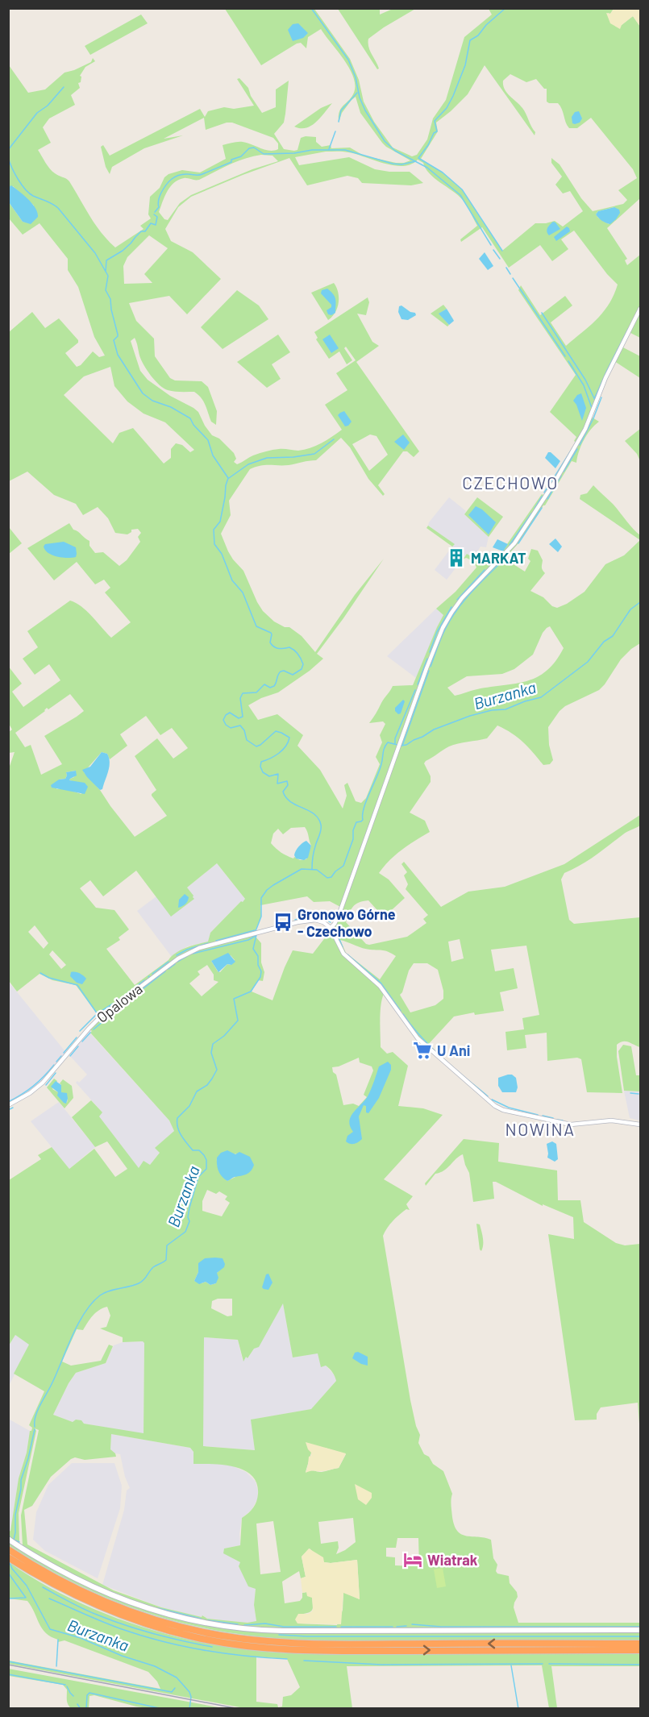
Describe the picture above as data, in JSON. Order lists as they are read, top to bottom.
{
  "streets": {
    "street": ["Opalowa"]
  },
  "districts": ["CZECHOWO", "NOWINA"],
  "water": ["Burzanka"],
  "places": {
    "building": ["MARKAT"],
    "bus stop": ["Gronowo Górne - Czechowo"],
    "supermarket": ["U Ani"],
    "hotel": ["Wiatrak"]
  }
}
